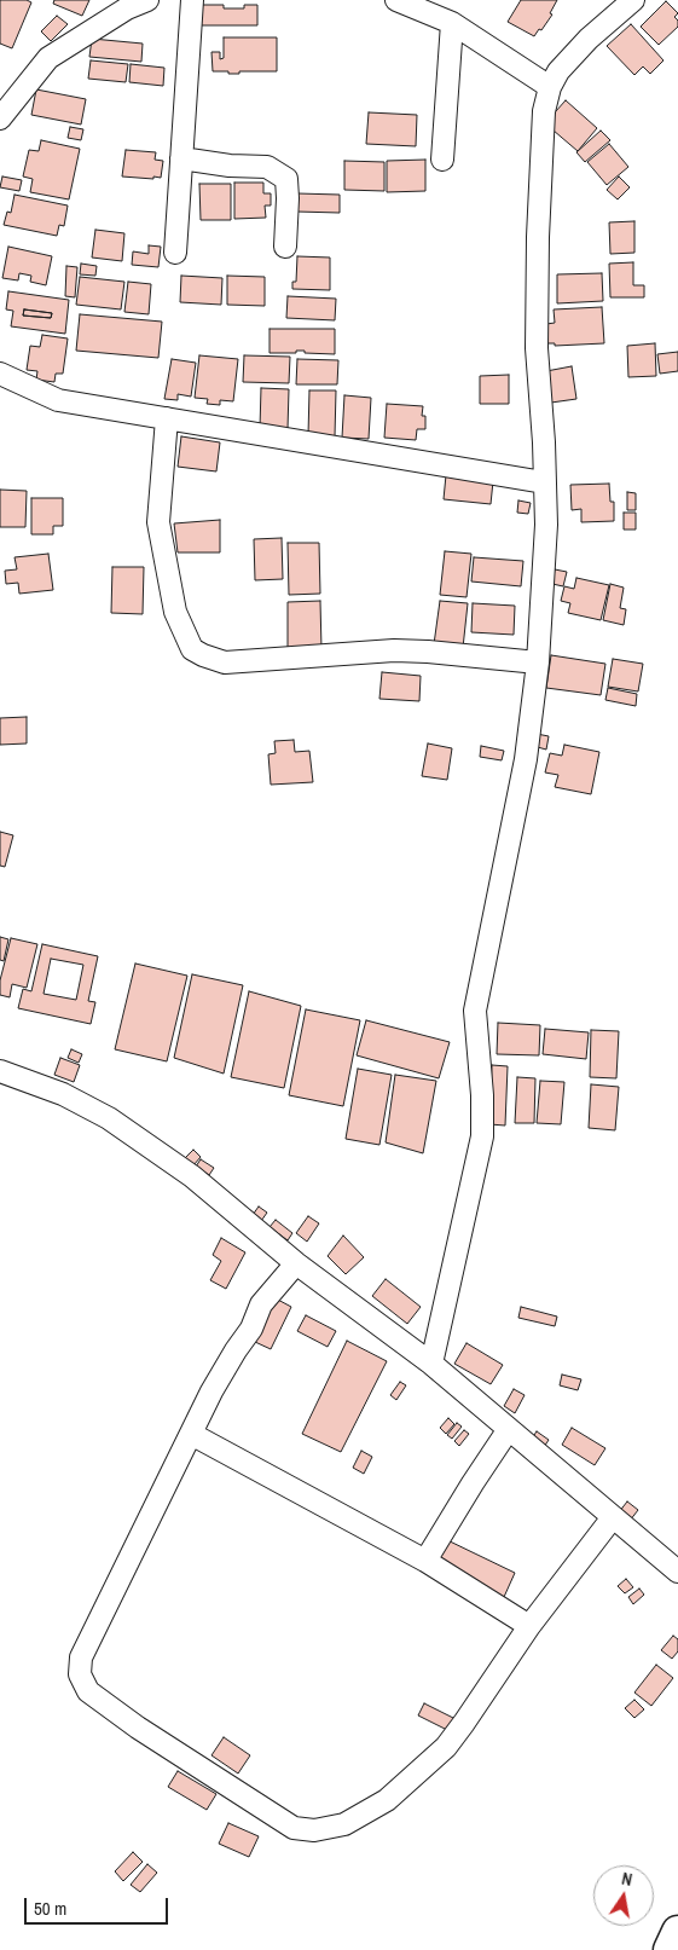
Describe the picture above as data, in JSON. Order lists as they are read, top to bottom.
{
  "scale_bar": "50 m",
  "north": "top"
}
